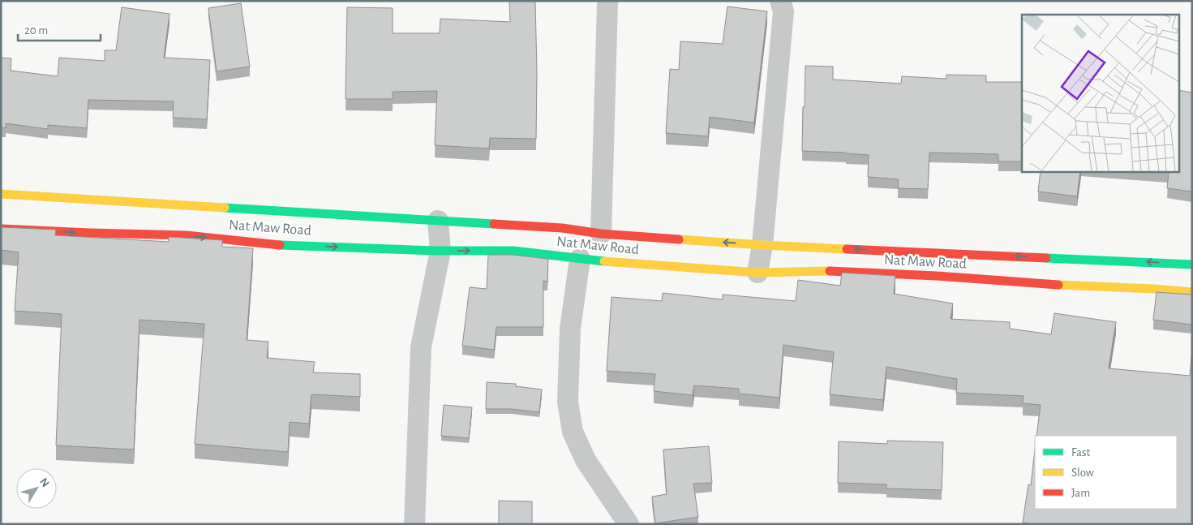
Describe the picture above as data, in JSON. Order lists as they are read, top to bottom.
{
  "streets": {
    "main road": ["Nat Maw Road"]
  },
  "legend": ["Fast", "Slow", "Jam"],
  "scale_bar": "20 m",
  "north": "top right"
}
